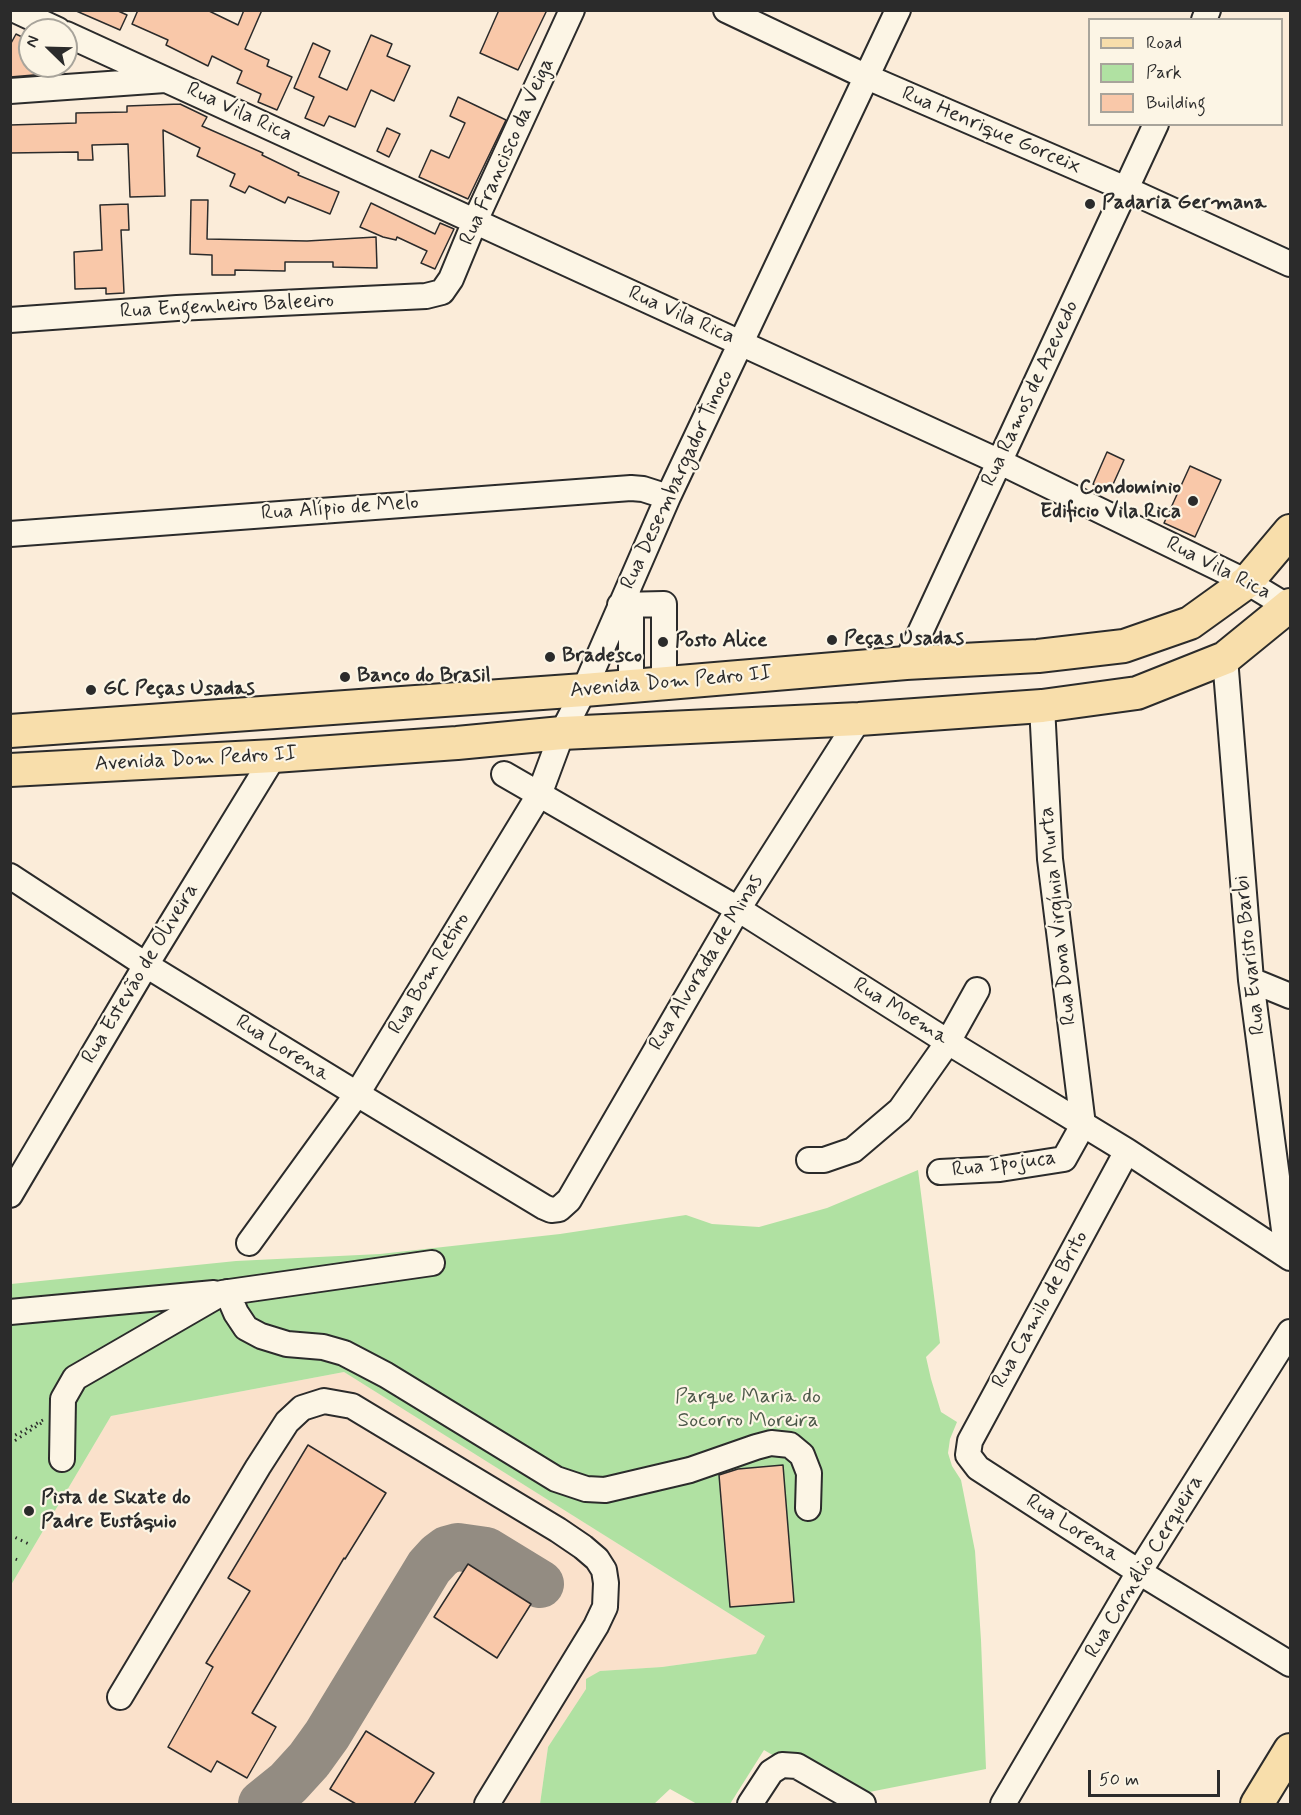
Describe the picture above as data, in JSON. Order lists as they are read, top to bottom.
{
  "streets": {
    "main road": ["Avenida Dom Pedro II"],
    "street": [
      "Rua Vila Rica",
      "Rua Henrique Gorceix",
      "Rua Francisco da Veiga",
      "Rua Engenheiro Baleeiro",
      "Rua Ramos de Azevedo",
      "Rua Desembargador Tinoco",
      "Rua Alípio de Melo",
      "Rua Dona Virgínia Murta",
      "Rua Evaristo Barbi",
      "Rua Alvorada de Minas",
      "Rua Estevão de Oliveira",
      "Rua Bom Retiro",
      "Rua Moema",
      "Rua Lorena",
      "Rua Ipojuca",
      "Rua Camilo de Brito",
      "Rua Cornélio Cerqueira"
    ]
  },
  "crossings": [
    ["Rua Vila Rica", "Rua Francisco da Veiga"],
    ["Rua Vila Rica", "Rua Ramos de Azevedo"],
    ["Rua Vila Rica", "Rua Desembargador Tinoco"],
    ["Rua Vila Rica", "Avenida Dom Pedro II"],
    ["Rua Henrique Gorceix", "Rua Ramos de Azevedo"],
    ["Rua Henrique Gorceix", "Rua Desembargador Tinoco"],
    ["Rua Francisco da Veiga", "Rua Engenheiro Baleeiro"],
    ["Rua Ramos de Azevedo", "Avenida Dom Pedro II"],
    ["Rua Desembargador Tinoco", "Rua Alípio de Melo"],
    ["Rua Desembargador Tinoco", "Avenida Dom Pedro II"],
    ["Rua Desembargador Tinoco", "Rua Bom Retiro"],
    ["Avenida Dom Pedro II", "Rua Dona Virgínia Murta"],
    ["Avenida Dom Pedro II", "Rua Evaristo Barbi"],
    ["Avenida Dom Pedro II", "Rua Alvorada de Minas"],
    ["Avenida Dom Pedro II", "Rua Estevão de Oliveira"],
    ["Avenida Dom Pedro II", "Rua Bom Retiro"],
    ["Rua Dona Virgínia Murta", "Rua Moema"],
    ["Rua Dona Virgínia Murta", "Rua Ipojuca"],
    ["Rua Alvorada de Minas", "Rua Moema"],
    ["Rua Alvorada de Minas", "Rua Lorena"],
    ["Rua Estevão de Oliveira", "Rua Lorena"],
    ["Rua Bom Retiro", "Rua Moema"],
    ["Rua Bom Retiro", "Rua Lorena"],
    ["Rua Moema", "Rua Ipojuca"],
    ["Rua Moema", "Rua Camilo de Brito"],
    ["Rua Lorena", "Rua Camilo de Brito"],
    ["Rua Lorena", "Rua Cornélio Cerqueira"]
  ],
  "parks": ["Parque Maria do Socorro Moreira"],
  "places": [
    "Padaria Germana",
    "Condominio Edificio Vila Rica",
    "Peças Usadas",
    "Posto Alice",
    "Bradesco",
    "Banco do Brasil",
    "GC Peças Usadas",
    "Pista de Skate do Padre Eustáquio"
  ],
  "legend": ["Road", "Park", "Building"],
  "scale_bar": "50 m",
  "north": "top left"
}
